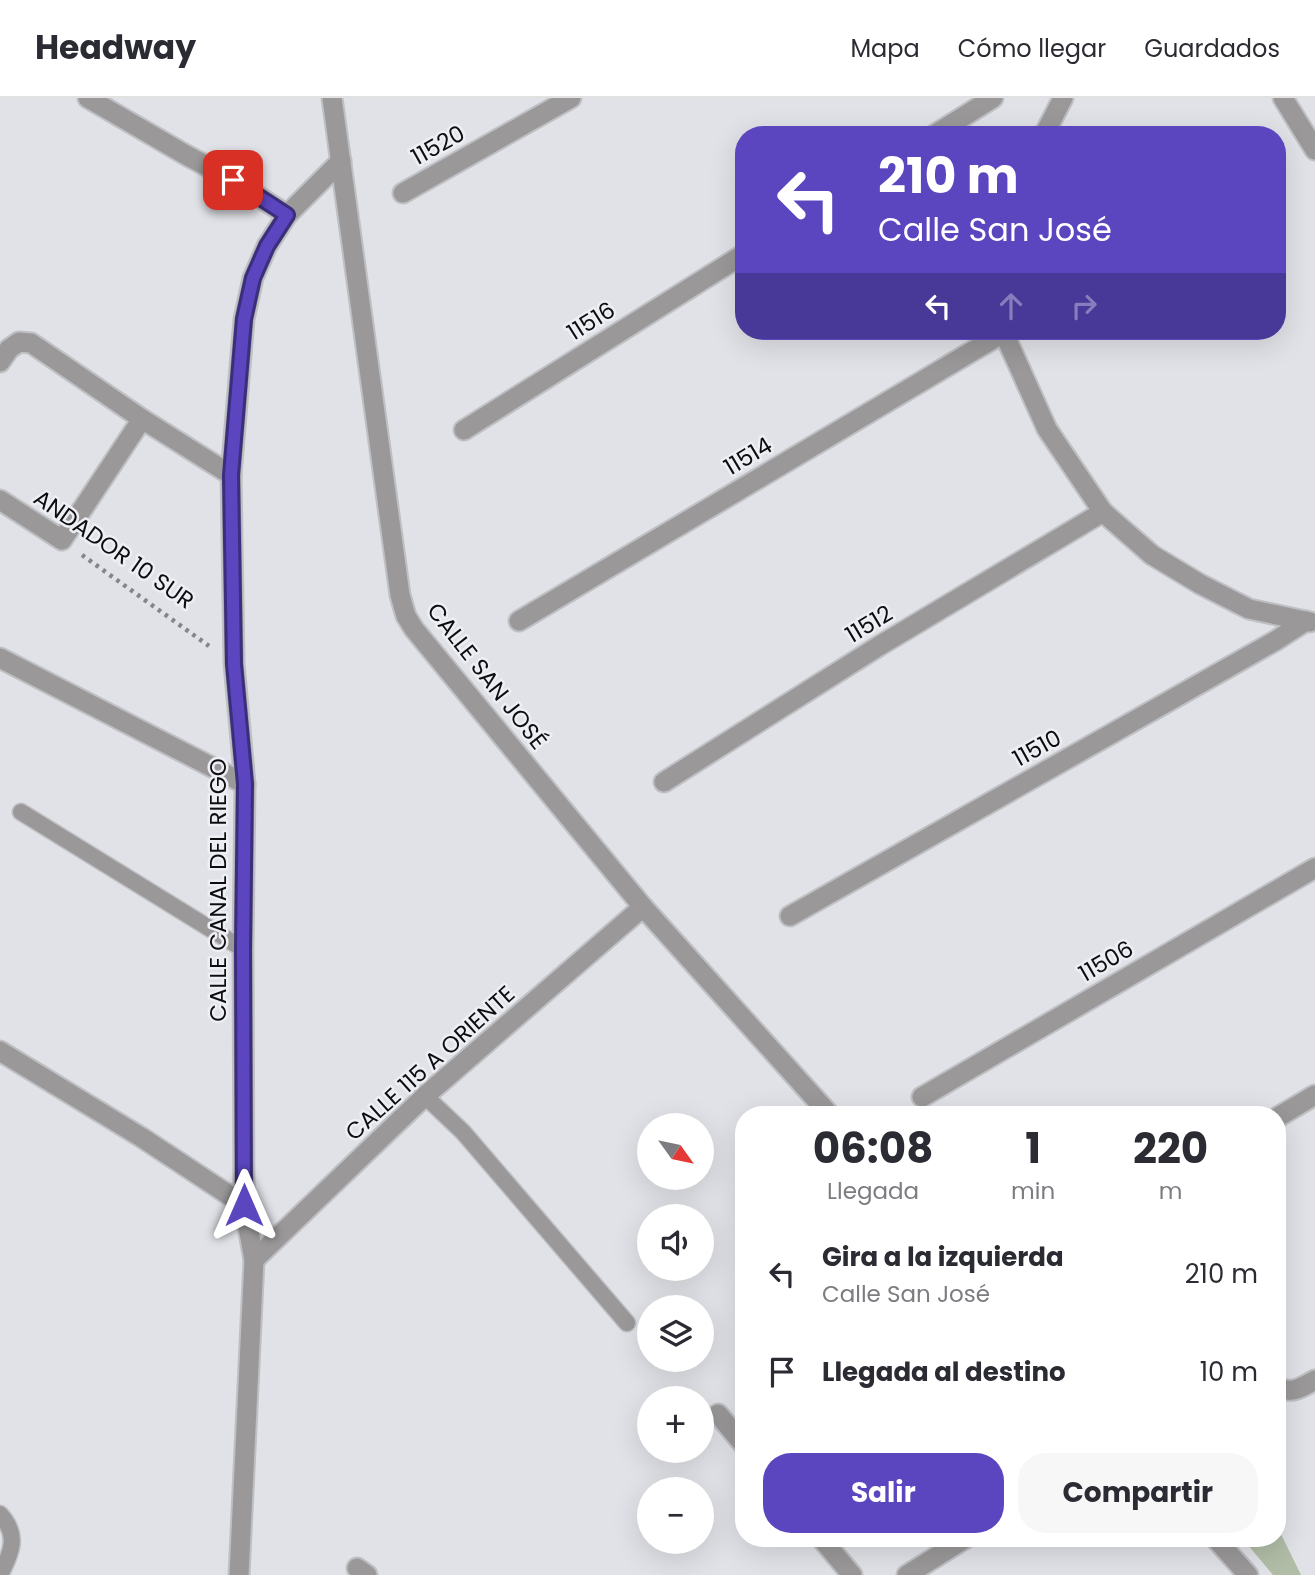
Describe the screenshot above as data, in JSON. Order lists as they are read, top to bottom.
{
  "streets": {
    "street": [
      "11520",
      "11516",
      "11514",
      "ANDADOR 10 SUR",
      "11512",
      "CALLE SAN JOSÉ",
      "11510",
      "CALLE CANAL DEL RIEGO",
      "11506",
      "CALLE 115 A ORIENTE"
    ]
  },
  "crossings": [
    ["ANDADOR 10 SUR", "CALLE CANAL DEL RIEGO"],
    ["CALLE SAN JOSÉ", "CALLE 115 A ORIENTE"],
    ["CALLE CANAL DEL RIEGO", "CALLE 115 A ORIENTE"]
  ],
  "north": "bottom right",
  "page": {
    "header": "Headway",
    "nav": ["Mapa", "Cómo llegar", "Guardados"],
    "turn": ["210 m", "Calle San José"],
    "eta": [
      "06:08",
      "Llegada",
      "1",
      "min",
      "220",
      "m"
    ],
    "map_buttons": ["+", "−"],
    "list": [
      {
        "name": "Gira a la izquierda",
        "note": "Calle San José",
        "value": "210 m"
      },
      {
        "name": "Llegada al destino",
        "value": "10 m"
      }
    ],
    "buttons": ["Salir", "Compartir"]
  }
}
